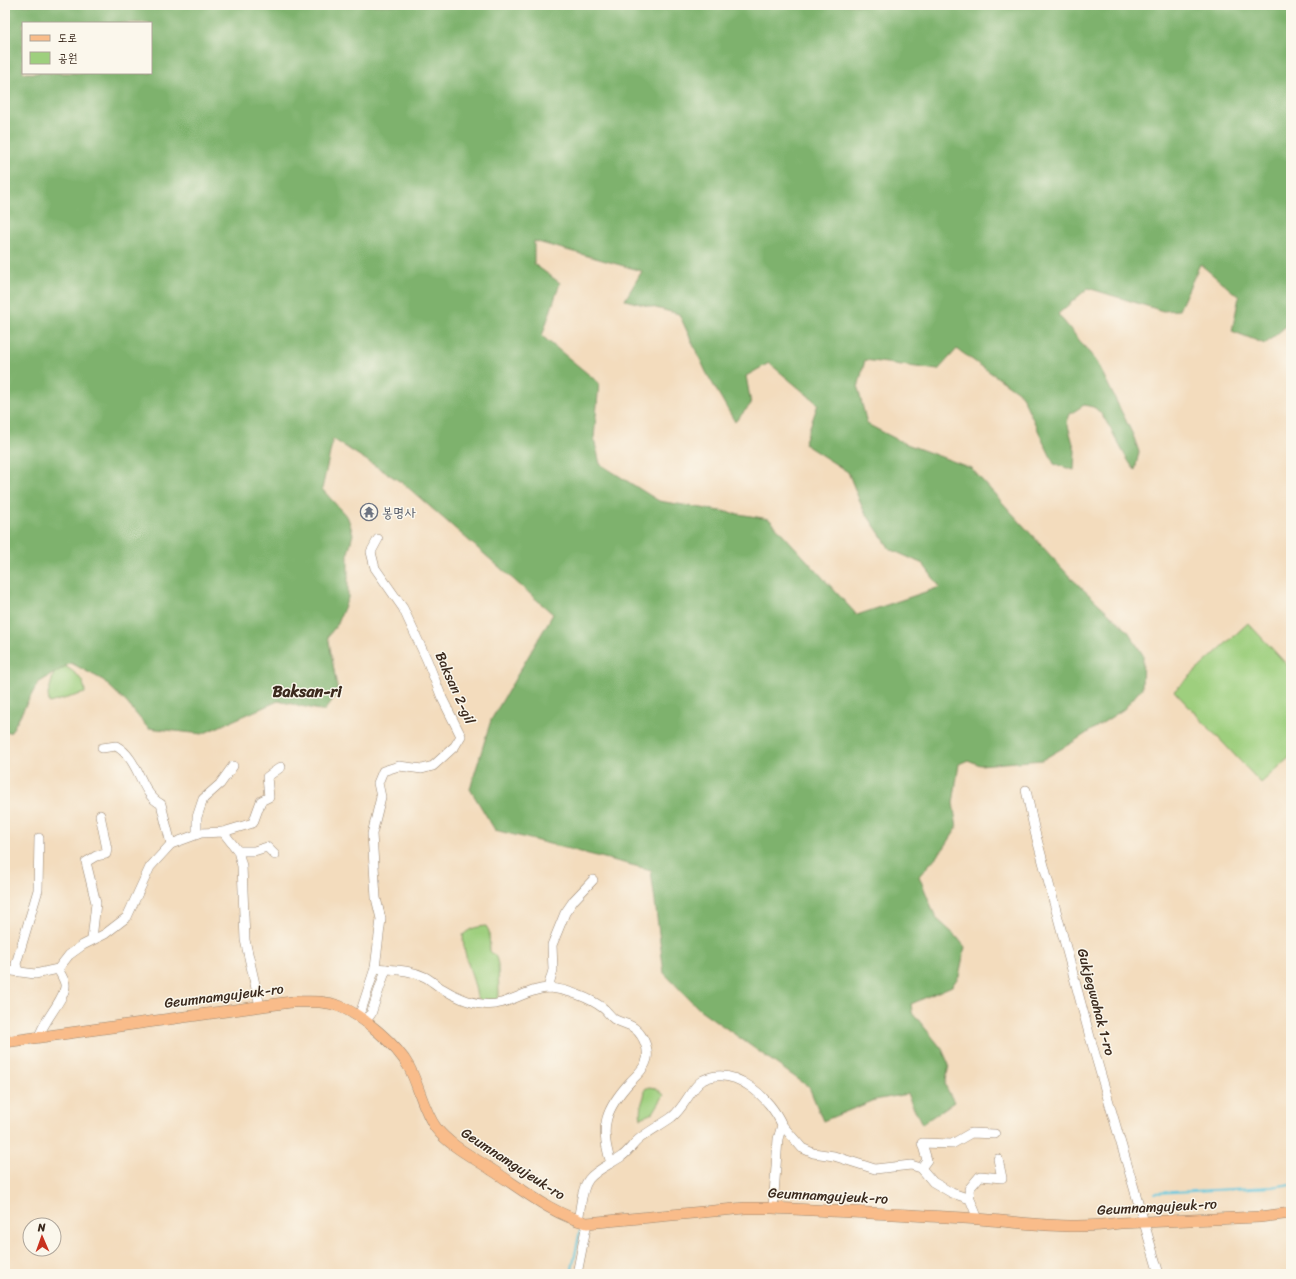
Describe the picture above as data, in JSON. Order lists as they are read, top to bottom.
{
  "streets": {
    "main road": ["Geumnamgujeuk-ro"],
    "street": ["Baksan 2-gil", "Gukjegwahak 1-ro"]
  },
  "crossings": [
    ["Baksan 2-gil", "Geumnamgujeuk-ro"],
    ["Geumnamgujeuk-ro", "Gukjegwahak 1-ro"]
  ],
  "districts": ["Baksan-ri"],
  "places": {
    "temple": ["봉명사"]
  },
  "legend": ["도로", "공원"],
  "north": "top"
}
